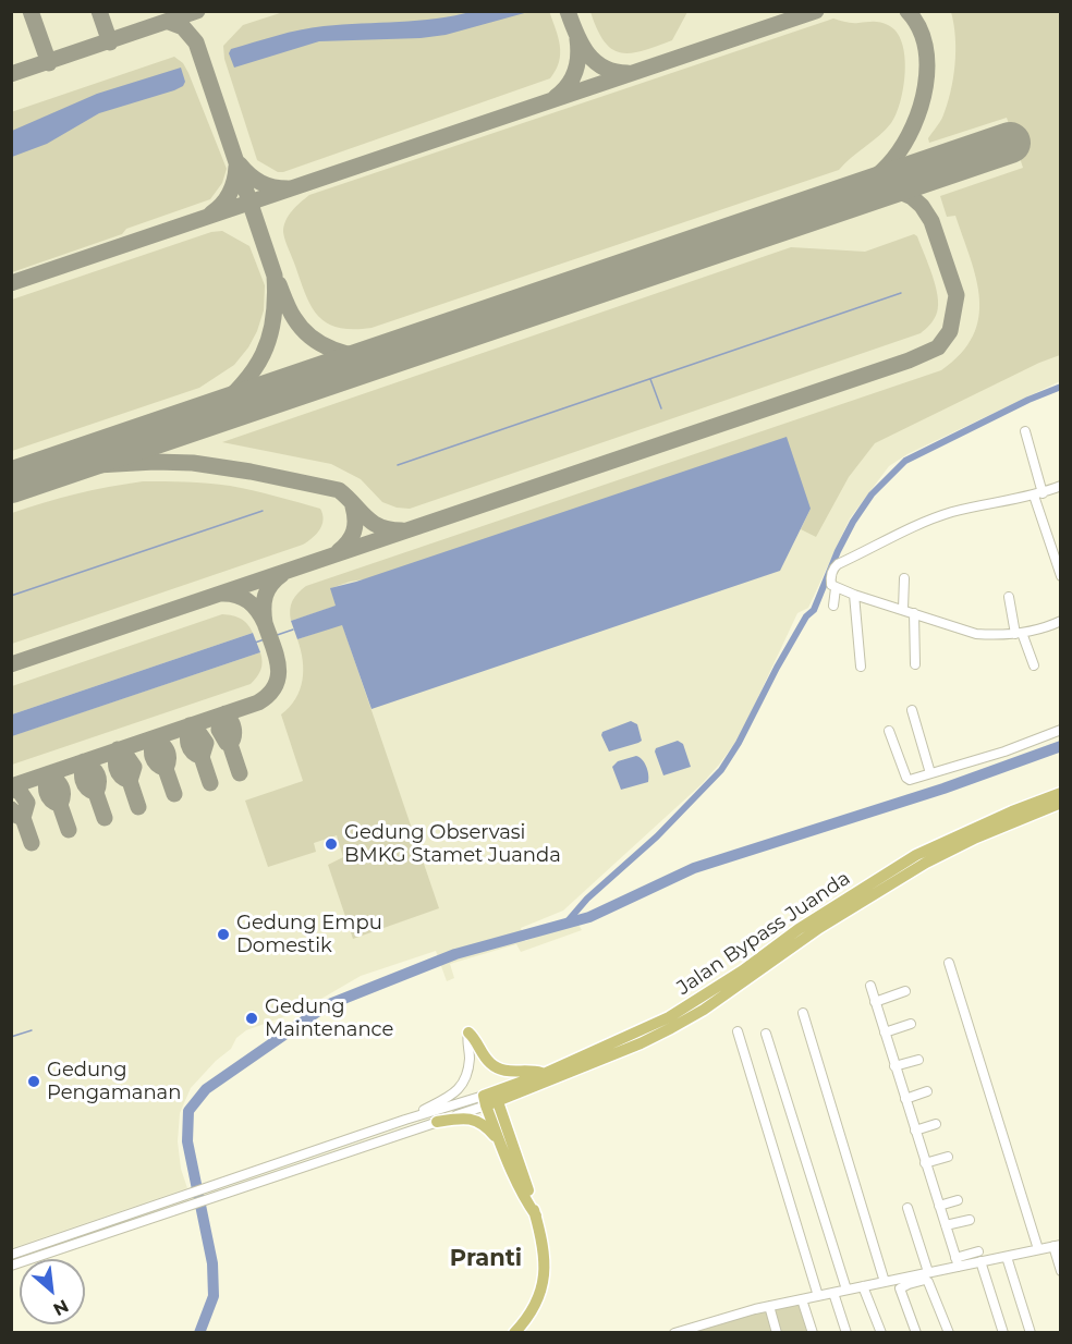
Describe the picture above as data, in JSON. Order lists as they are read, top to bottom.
{
  "streets": {
    "main road": ["Jalan Bypass Juanda"]
  },
  "districts": ["Pranti"],
  "places": [
    "Gedung Observasi BMKG Stamet Juanda",
    "Gedung Empu Domestik",
    "Gedung Maintenance",
    "Gedung Pengamanan"
  ],
  "north": "bottom right"
}
